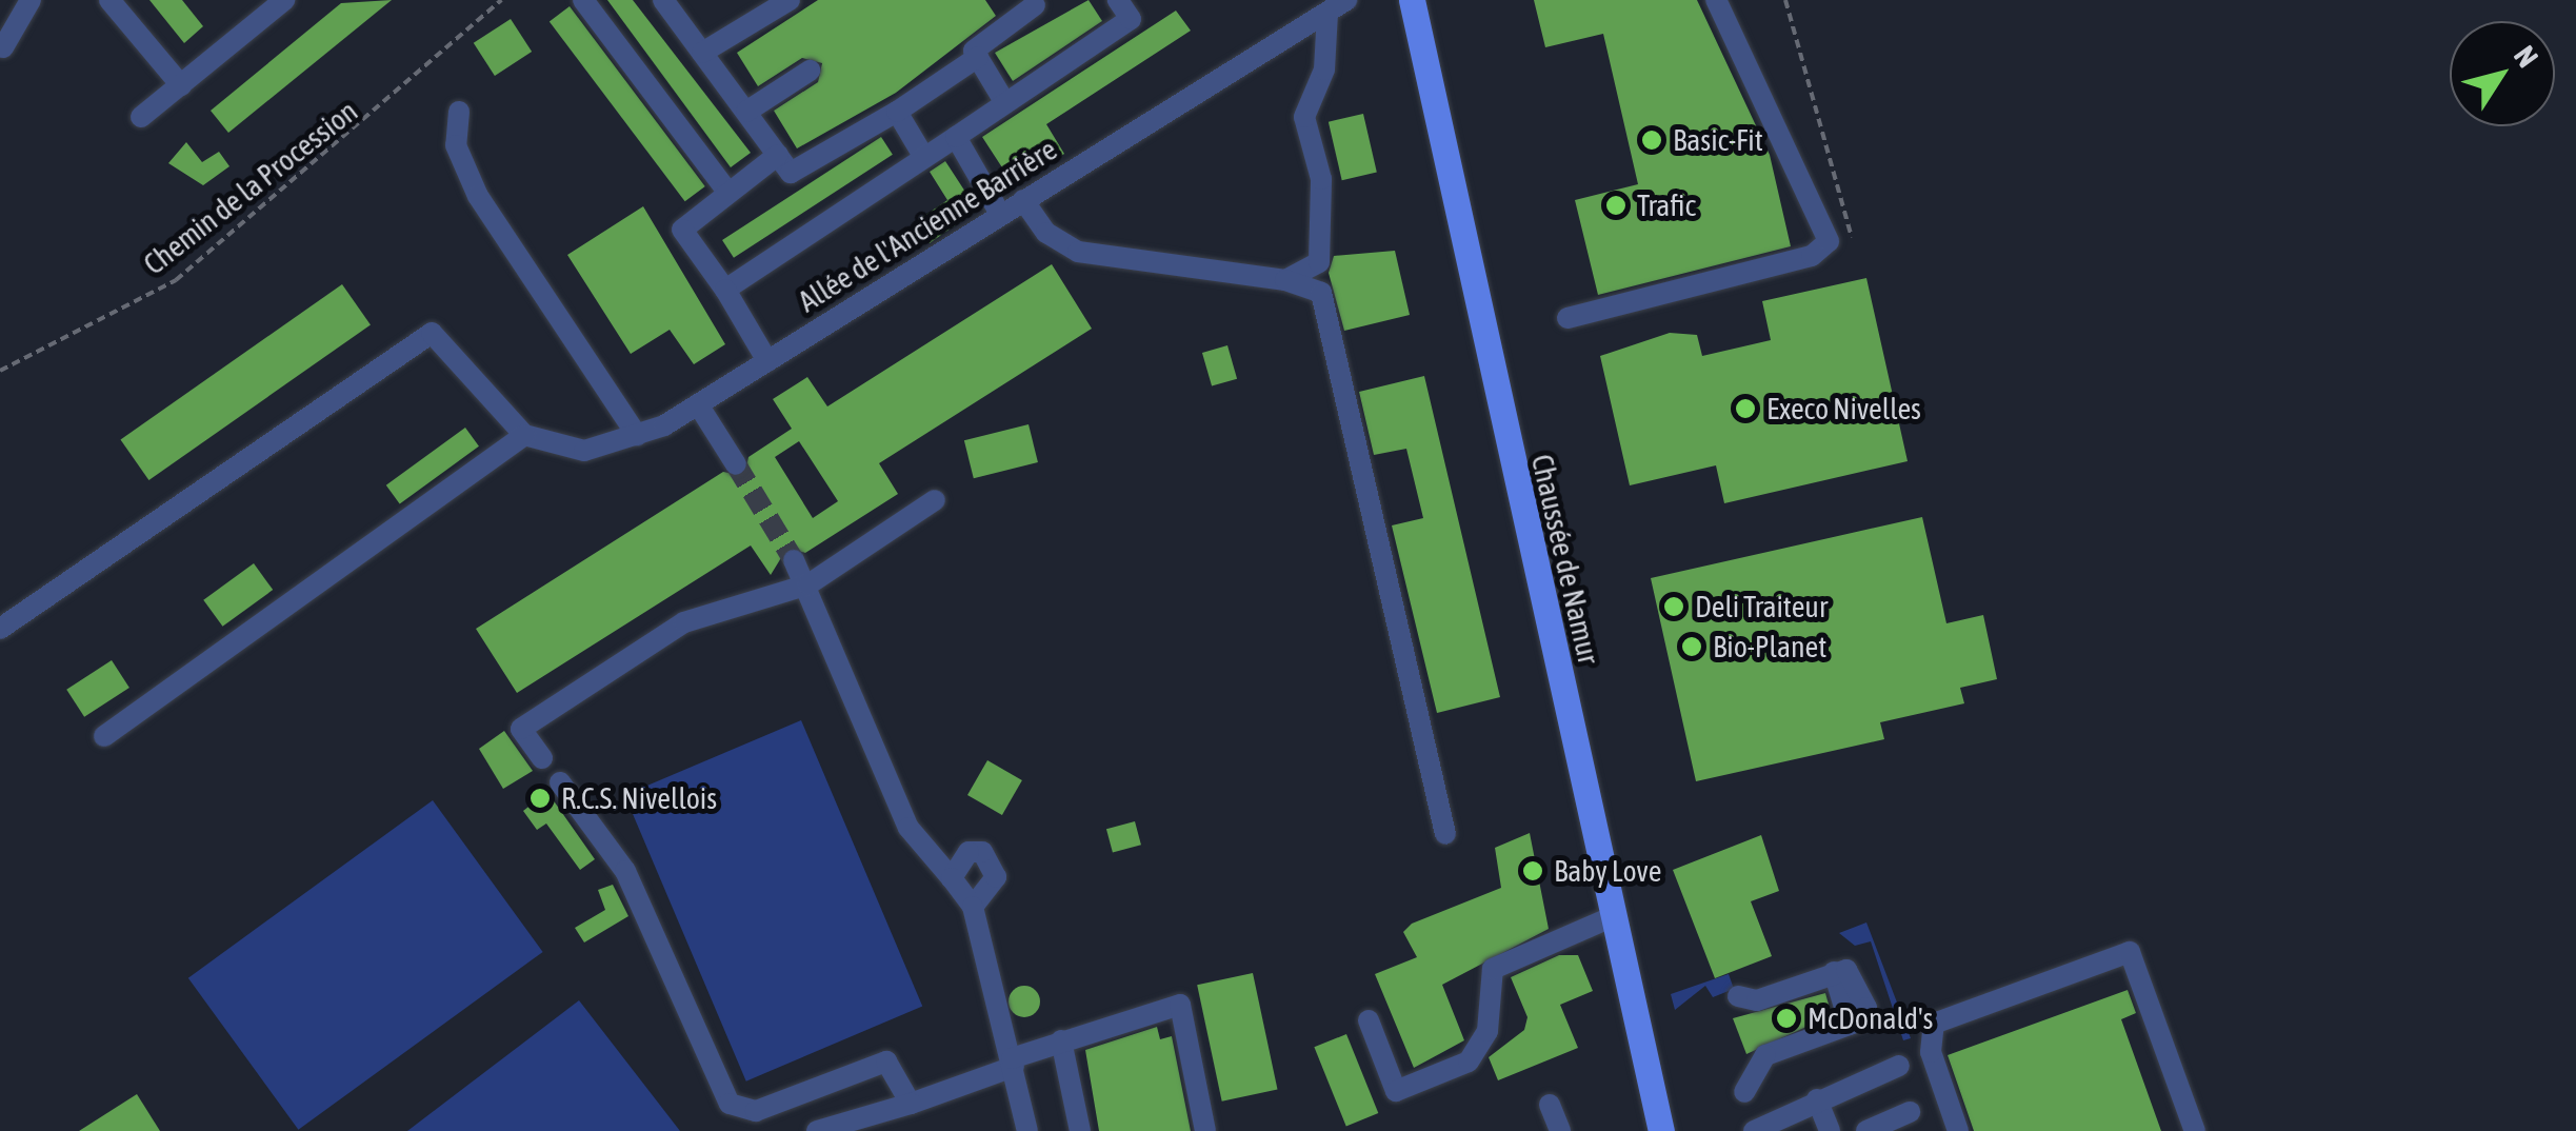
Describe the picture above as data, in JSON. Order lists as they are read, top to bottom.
{
  "streets": {
    "main road": ["Chaussée de Namur"],
    "street": ["Allée de l'Ancienne Barrière"],
    "path": ["Chemin de la Procession"]
  },
  "places": [
    "Basic-Fit",
    "Trafic",
    "Execo Nivelles",
    "Deli Traiteur",
    "Bio-Planet",
    "R.C.S. Nivellois",
    "Baby Love",
    "McDonald's"
  ],
  "north": "top right"
}
